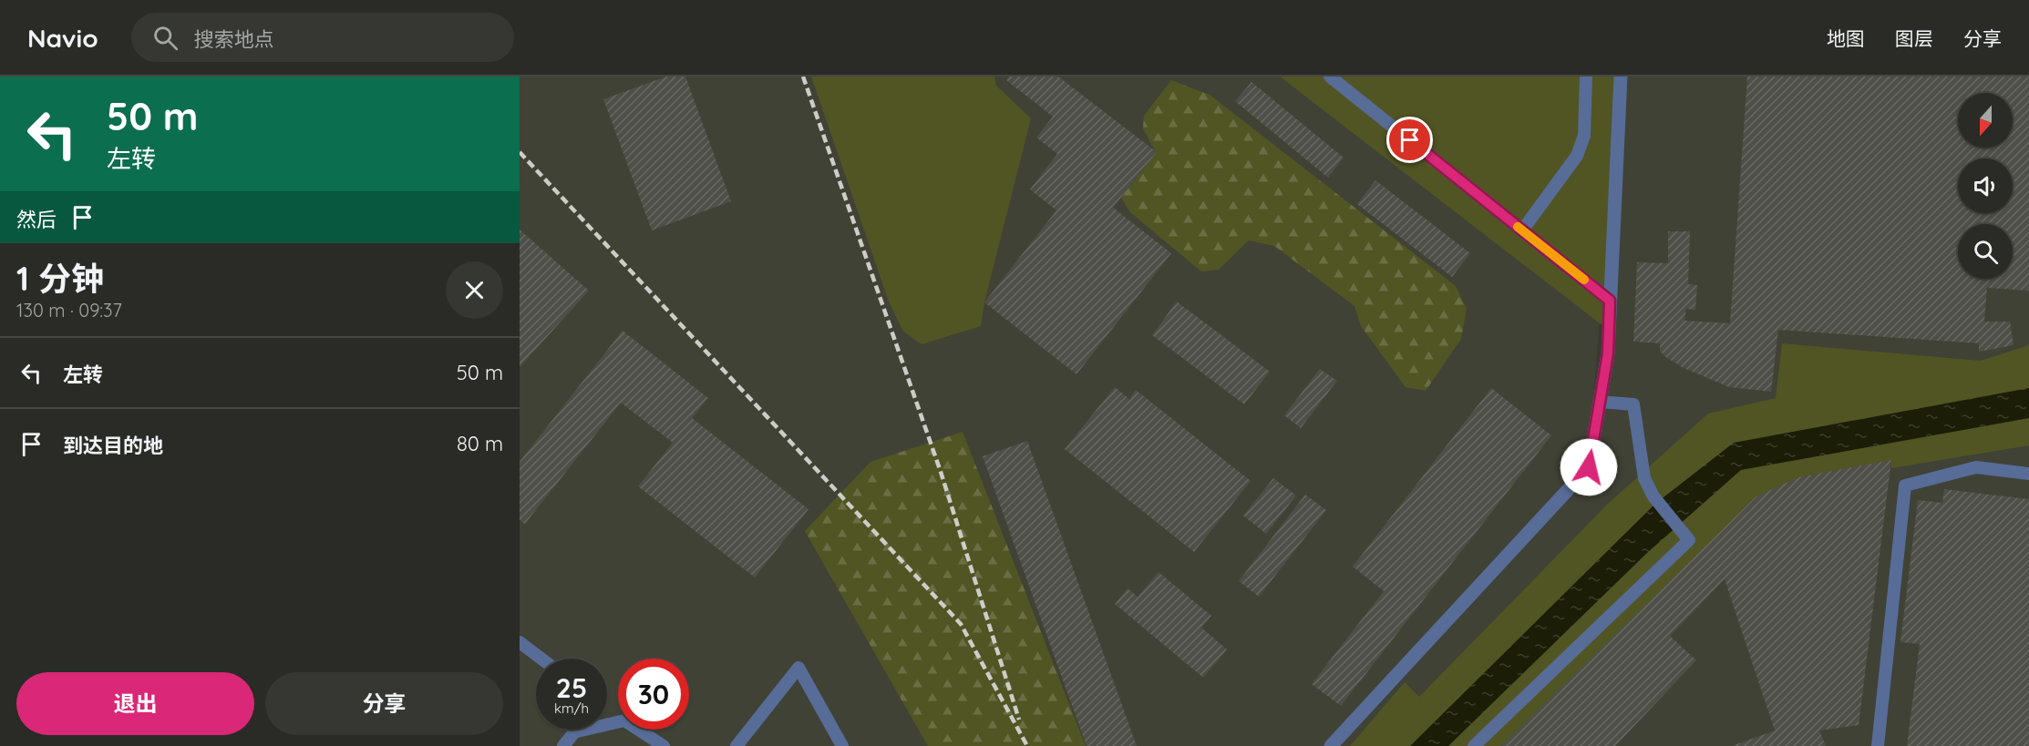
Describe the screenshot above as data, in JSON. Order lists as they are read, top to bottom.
{
  "north": "bottom",
  "page": {
    "header": "Navio",
    "search": "搜索地点",
    "nav": ["地图", "图层", "分享"],
    "turn": ["50 m", "左转"],
    "then": "然后",
    "heading": ["1 分钟", "130 m · 09:37"],
    "list": [
      {
        "name": "左转",
        "value": "50 m"
      },
      {
        "name": "到达目的地",
        "value": "80 m"
      }
    ],
    "speed": "25 km/h",
    "limit": "30",
    "buttons": ["退出", "分享"]
  }
}
